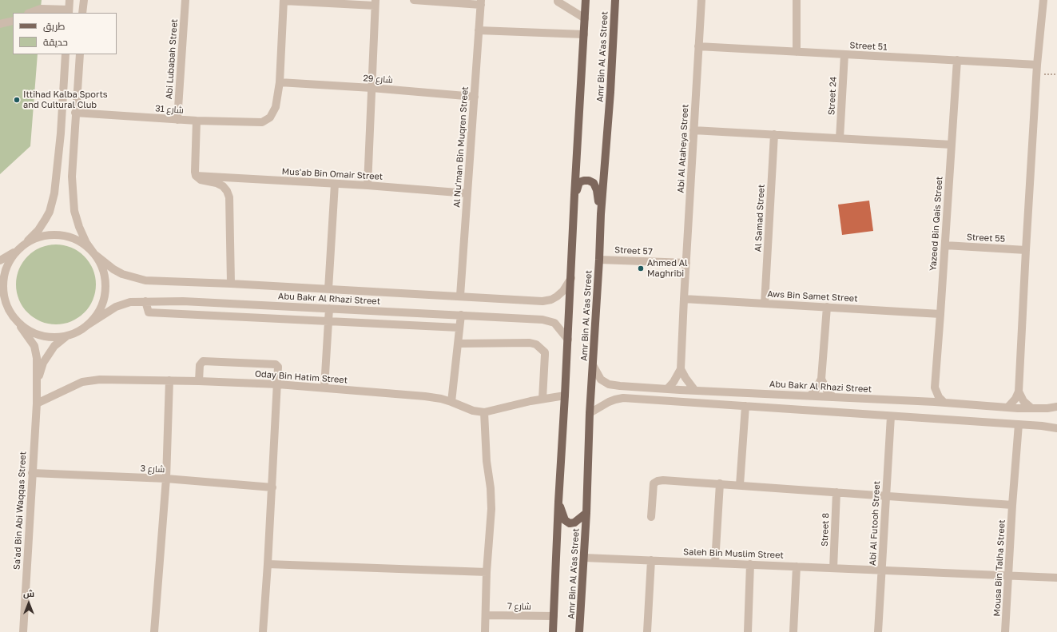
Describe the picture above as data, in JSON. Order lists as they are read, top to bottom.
{
  "streets": {
    "main road": ["Amr Bin Al A'as Street"],
    "street": [
      "Street 51",
      "Abi Lubabah Street",
      "شارع 29",
      "Street 24",
      "شارع 31",
      "Al Nu'man Bin Muqren Street",
      "Abi Al Ataheya Street",
      "Mus'ab Bin Omair Street",
      "Al Samad Street",
      "Yazeed Bin Qais Street",
      "Street 55",
      "Street 57",
      "Aws Bin Samet Street",
      "Abu Bakr Al Rhazi Street",
      "Oday Bin Hatim Street",
      "شارع 3",
      "Sa'ad Bin Abi Waqqas Street",
      "Abi Al Futooh Street",
      "Street 8",
      "Saleh Bin Muslim Street",
      "Mousa Bin Talha Street",
      "شارع 7"
    ]
  },
  "crossings": [
    ["Street 51", "Street 24"],
    ["Street 51", "Abi Al Ataheya Street"],
    ["Street 51", "Yazeed Bin Qais Street"],
    ["Amr Bin Al A'as Street", "Street 57"],
    ["Amr Bin Al A'as Street", "Abu Bakr Al Rhazi Street"],
    ["Amr Bin Al A'as Street", "Oday Bin Hatim Street"],
    ["Amr Bin Al A'as Street", "Saleh Bin Muslim Street"],
    ["Amr Bin Al A'as Street", "شارع 7"],
    ["Abi Lubabah Street", "شارع 31"],
    ["شارع 29", "شارع 31"],
    ["شارع 29", "Al Nu'man Bin Muqren Street"],
    ["Al Nu'man Bin Muqren Street", "Mus'ab Bin Omair Street"],
    ["Al Nu'man Bin Muqren Street", "Abu Bakr Al Rhazi Street"],
    ["Abi Al Ataheya Street", "Street 57"],
    ["Abi Al Ataheya Street", "Aws Bin Samet Street"],
    ["Al Samad Street", "Aws Bin Samet Street"],
    ["Yazeed Bin Qais Street", "Street 55"],
    ["Yazeed Bin Qais Street", "Aws Bin Samet Street"],
    ["Abu Bakr Al Rhazi Street", "Sa'ad Bin Abi Waqqas Street"],
    ["Oday Bin Hatim Street", "Sa'ad Bin Abi Waqqas Street"],
    ["شارع 3", "Sa'ad Bin Abi Waqqas Street"],
    ["Abi Al Futooh Street", "Saleh Bin Muslim Street"],
    ["Street 8", "Saleh Bin Muslim Street"],
    ["Saleh Bin Muslim Street", "Mousa Bin Talha Street"]
  ],
  "places": ["Ittihad Kalba Sports and Cultural Club", "Ahmed Al Maghribi"],
  "legend": ["طريق", "حديقة"],
  "north": "top"
}
